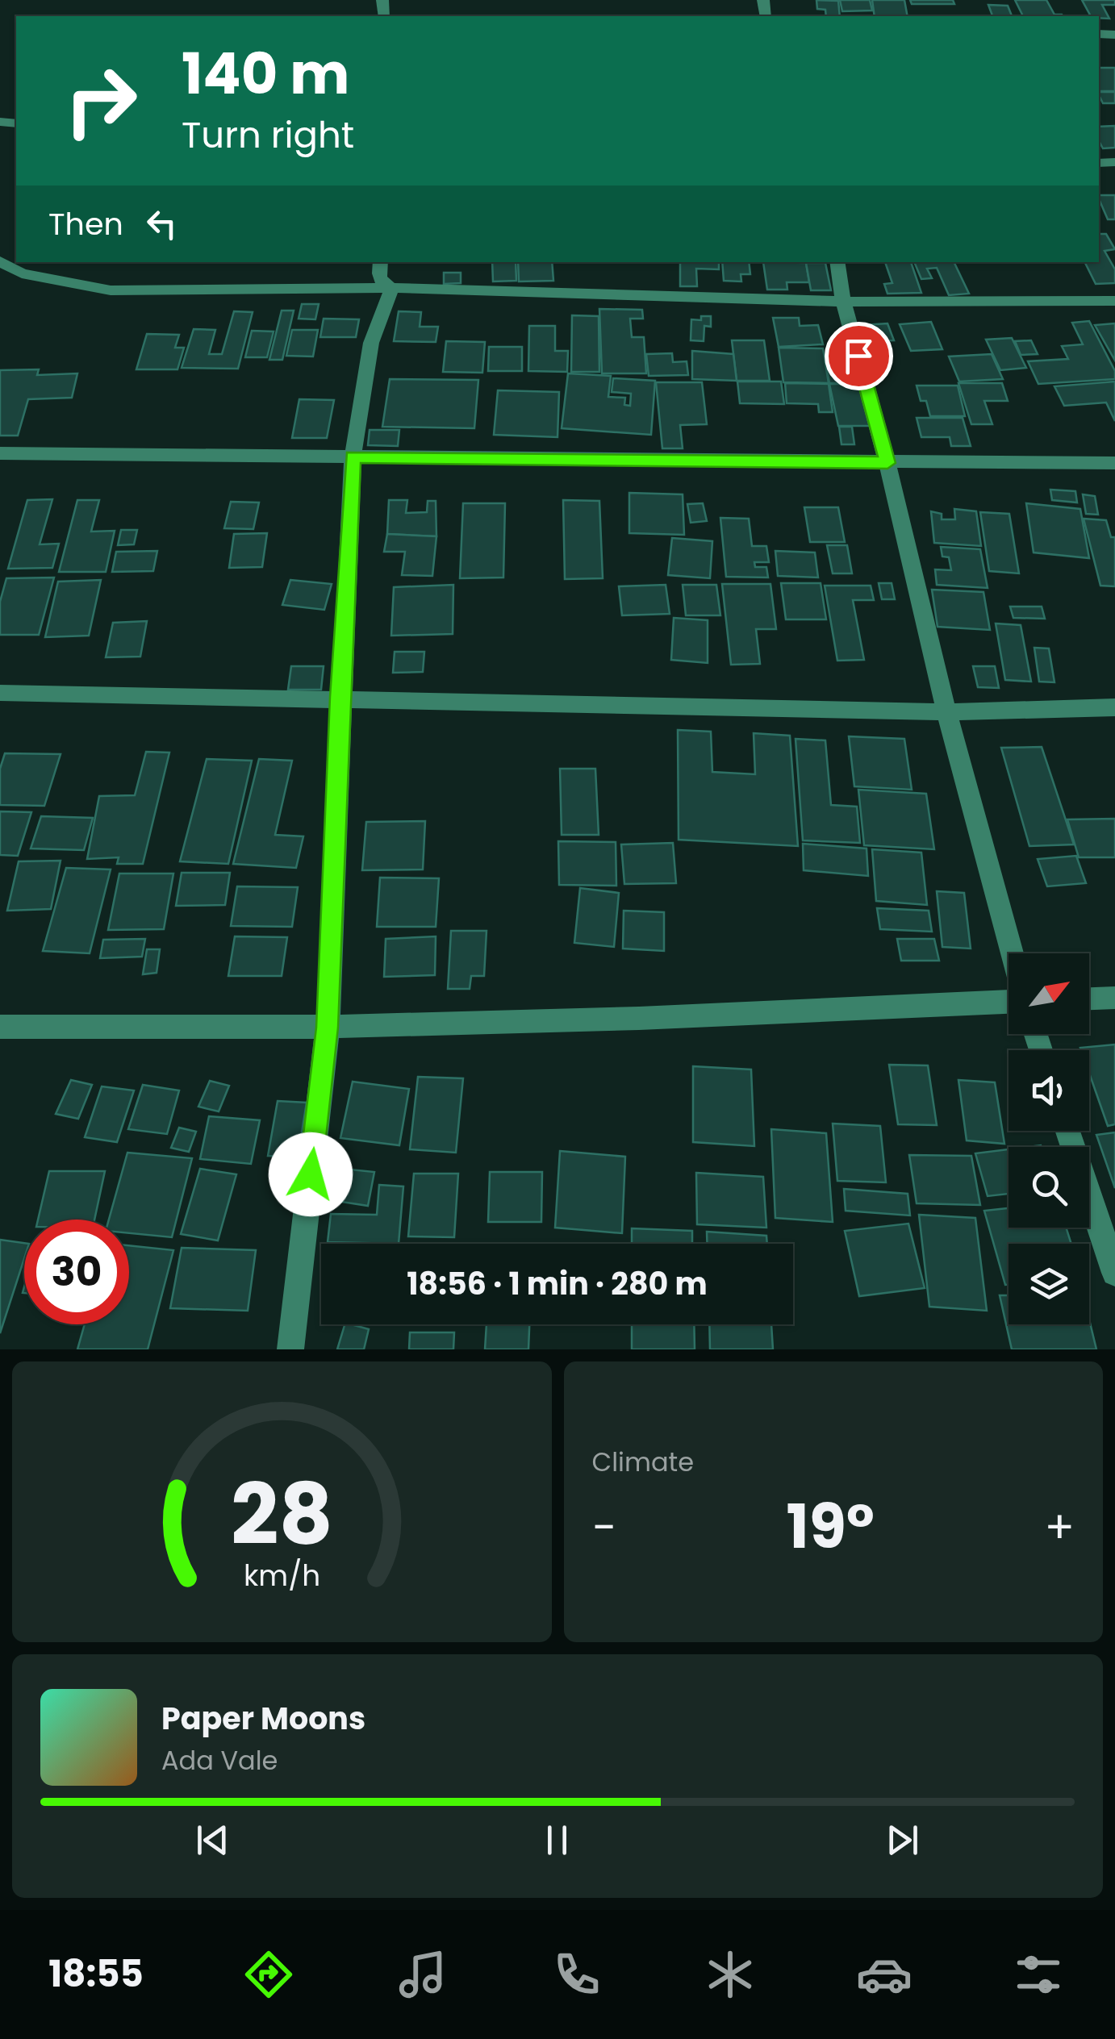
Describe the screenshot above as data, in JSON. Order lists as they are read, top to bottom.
{
  "north": "top right",
  "page": {
    "turn": ["140 m", "Turn right"],
    "then": "Then",
    "limit": "30",
    "trip": "18:56 · 1 min · 280 m",
    "tile": "Climate",
    "heat": ["−", "19°", "+"],
    "song": ["Paper Moons", "Ada Vale"],
    "tabs": "18:55",
    "gauge": ["28", "km/h"]
  }
}
